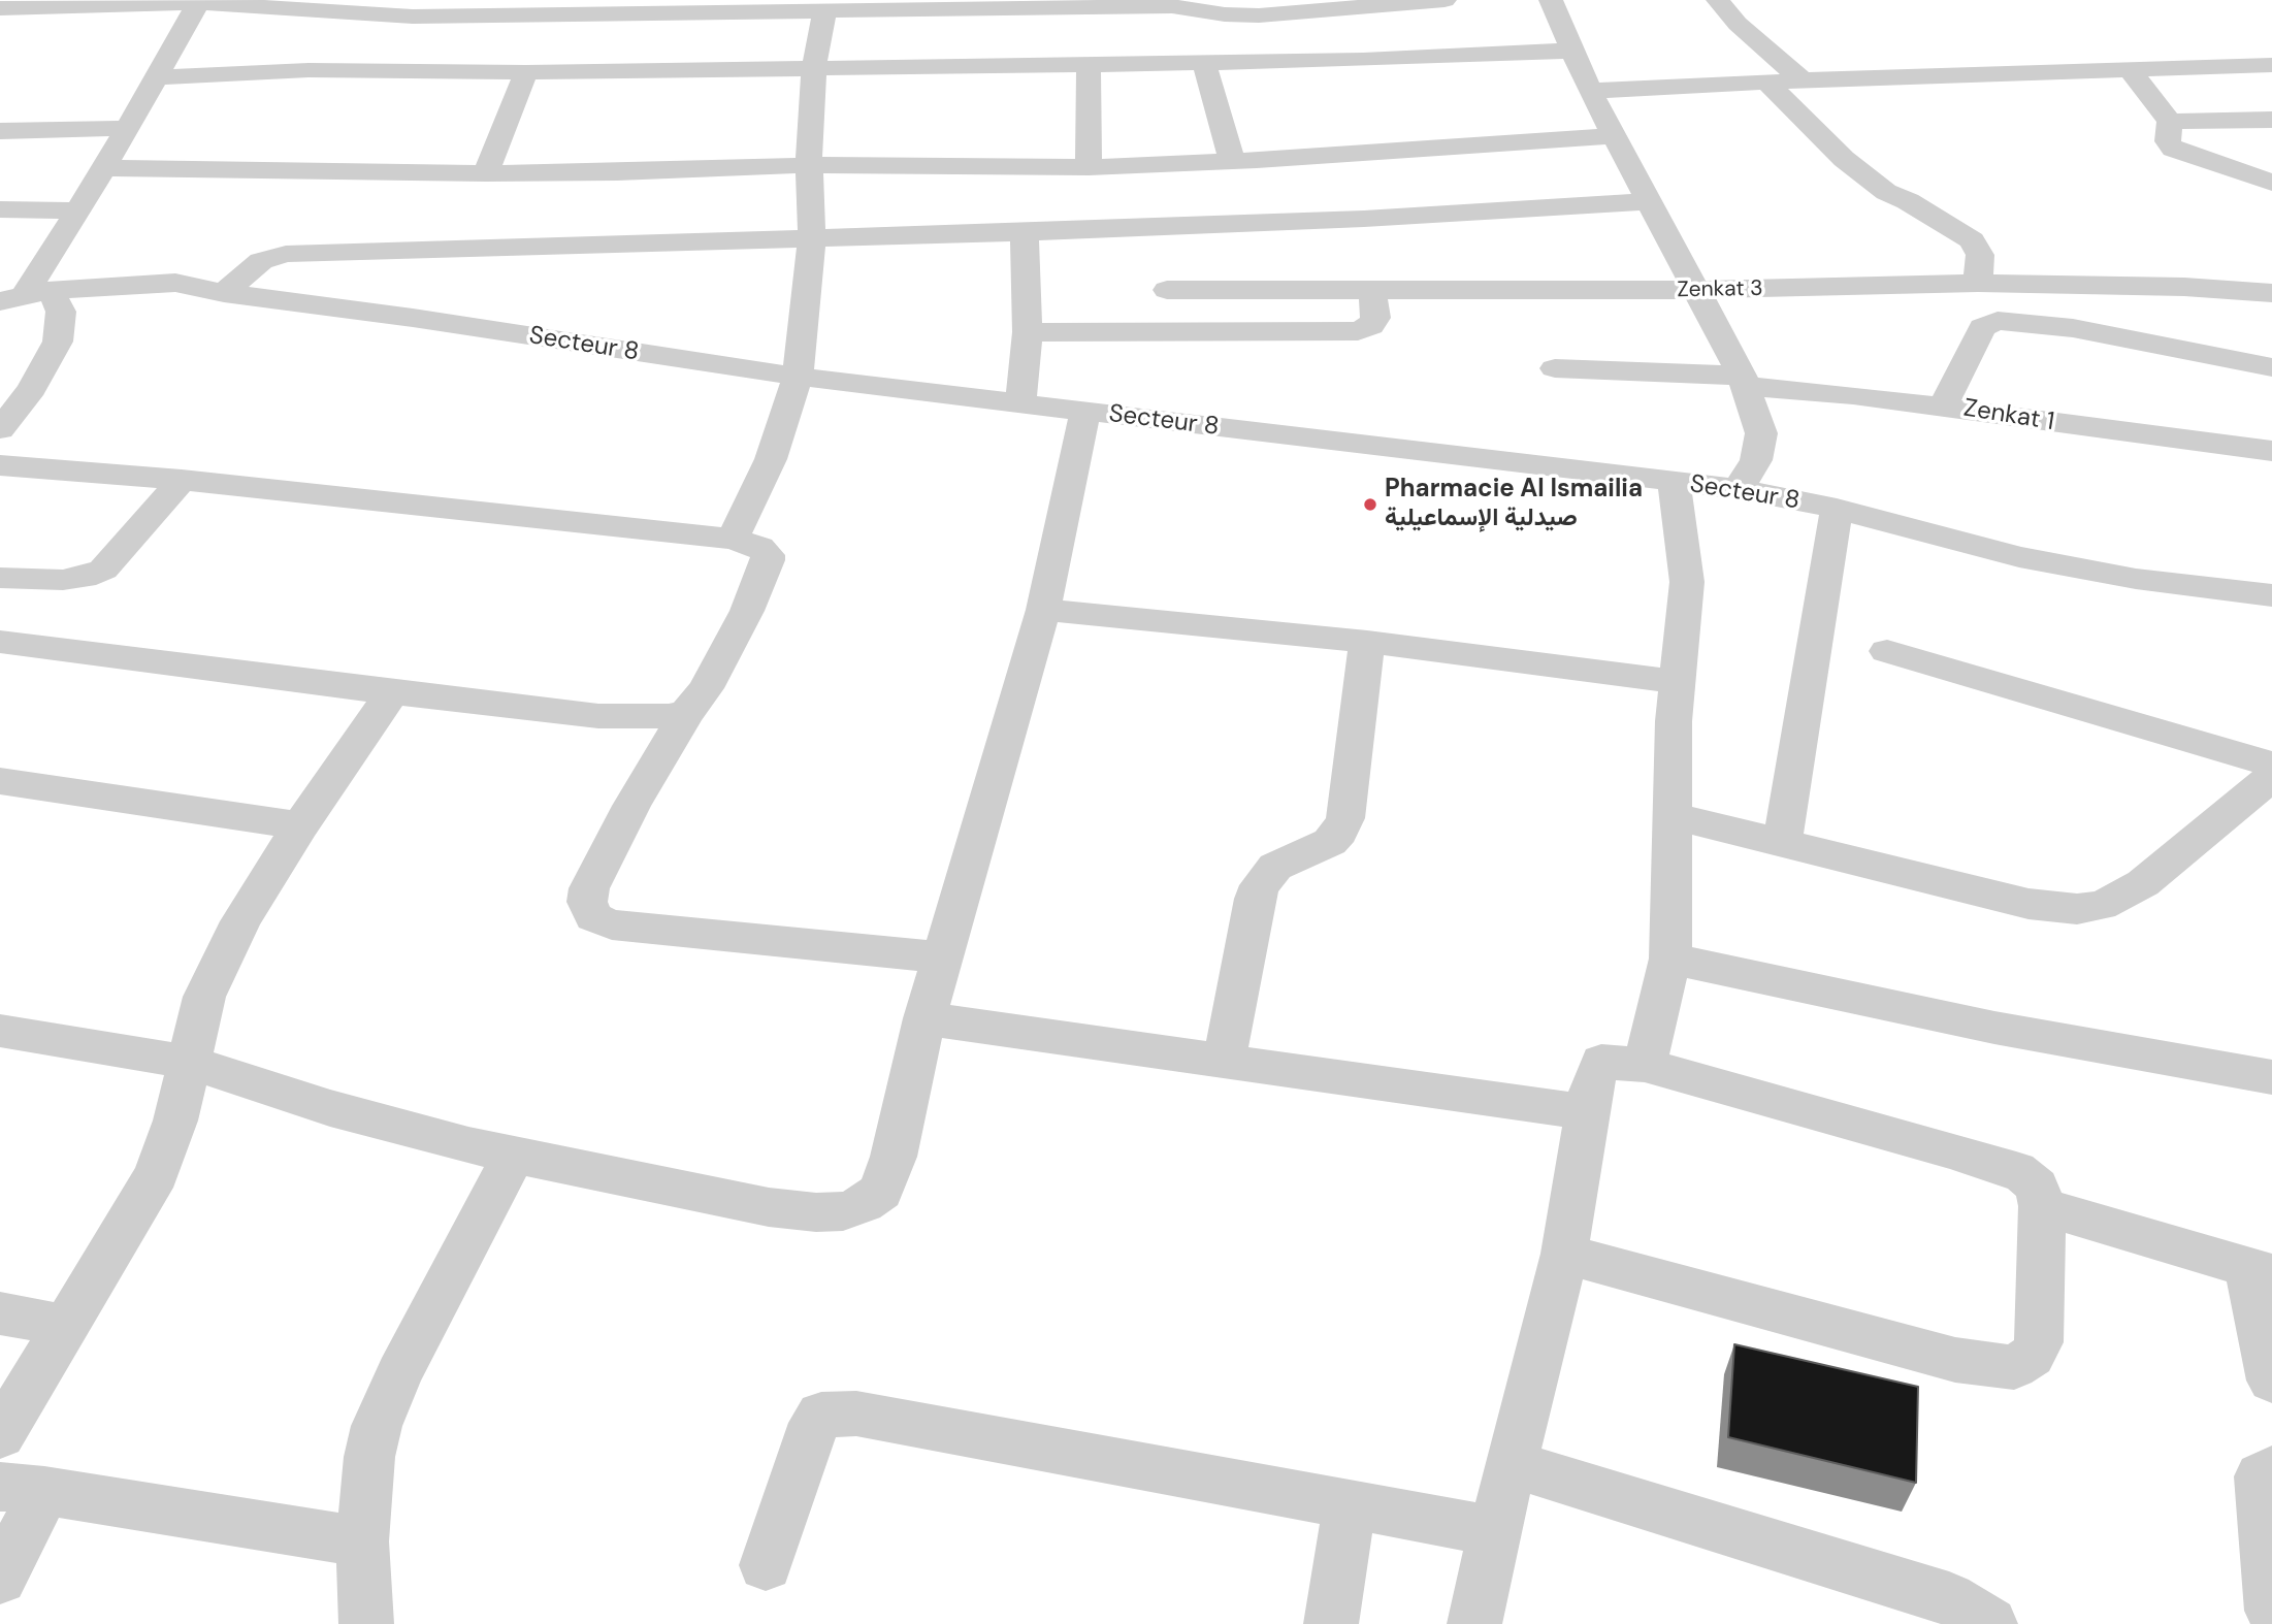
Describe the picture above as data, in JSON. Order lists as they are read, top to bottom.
{
  "streets": {
    "street": ["Zenkat 3", "Secteur 8", "Zenkat 1"]
  },
  "places": ["Pharmacie Al Ismailia صيدلية الإسماعيلية"]
}
